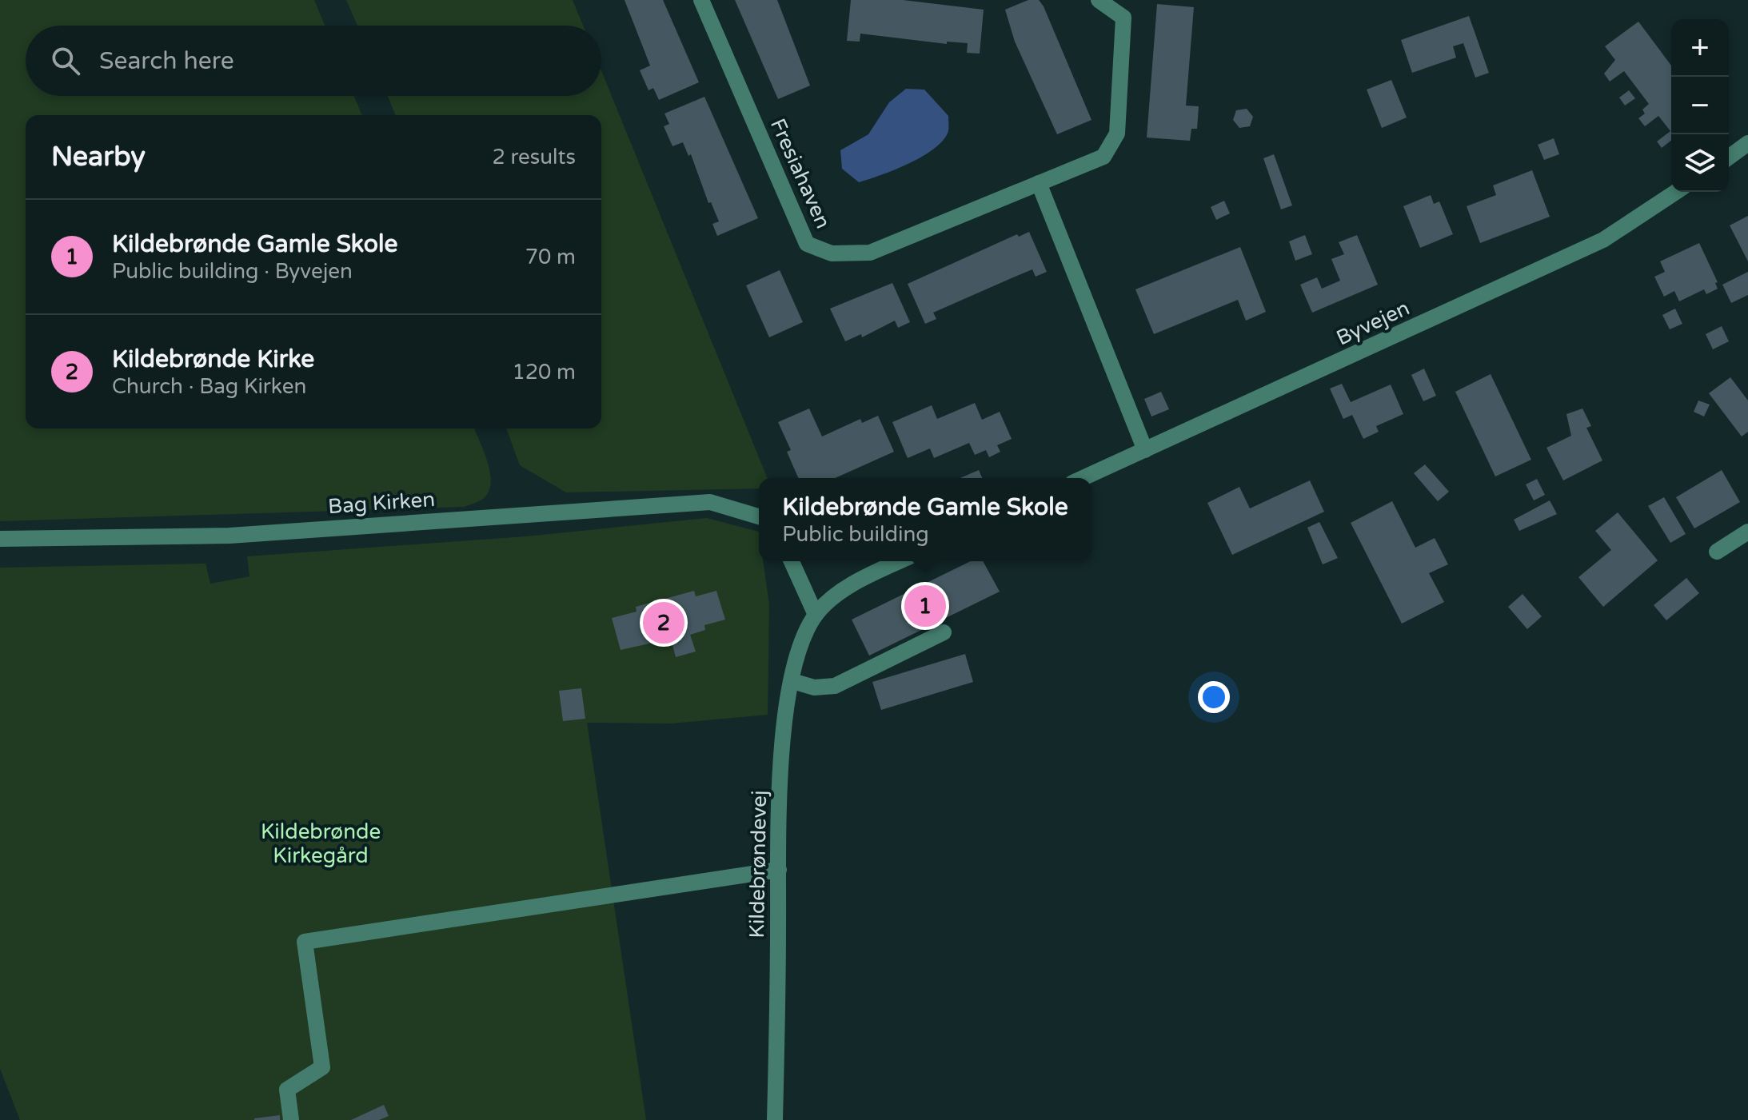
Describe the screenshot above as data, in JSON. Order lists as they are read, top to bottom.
{
  "streets": {
    "street": [
      "Fresiahaven",
      "Byvejen",
      "Bag Kirken",
      "Kildebrøndevej"
    ]
  },
  "parks": ["Kildebrønde Kirkegård"],
  "page": {
    "map_buttons": ["+", "−"],
    "search": "Search here",
    "heading": ["Nearby", "2 results"],
    "list": [
      {
        "mark": "1",
        "name": "Kildebrønde Gamle Skole",
        "note": "Public building · Byvejen",
        "value": "70 m"
      },
      {
        "mark": "2",
        "name": "Kildebrønde Kirke",
        "note": "Church · Bag Kirken",
        "value": "120 m"
      }
    ],
    "popup": ["Kildebrønde Gamle Skole", "Public building"],
    "pins": ["1", "2"]
  }
}
